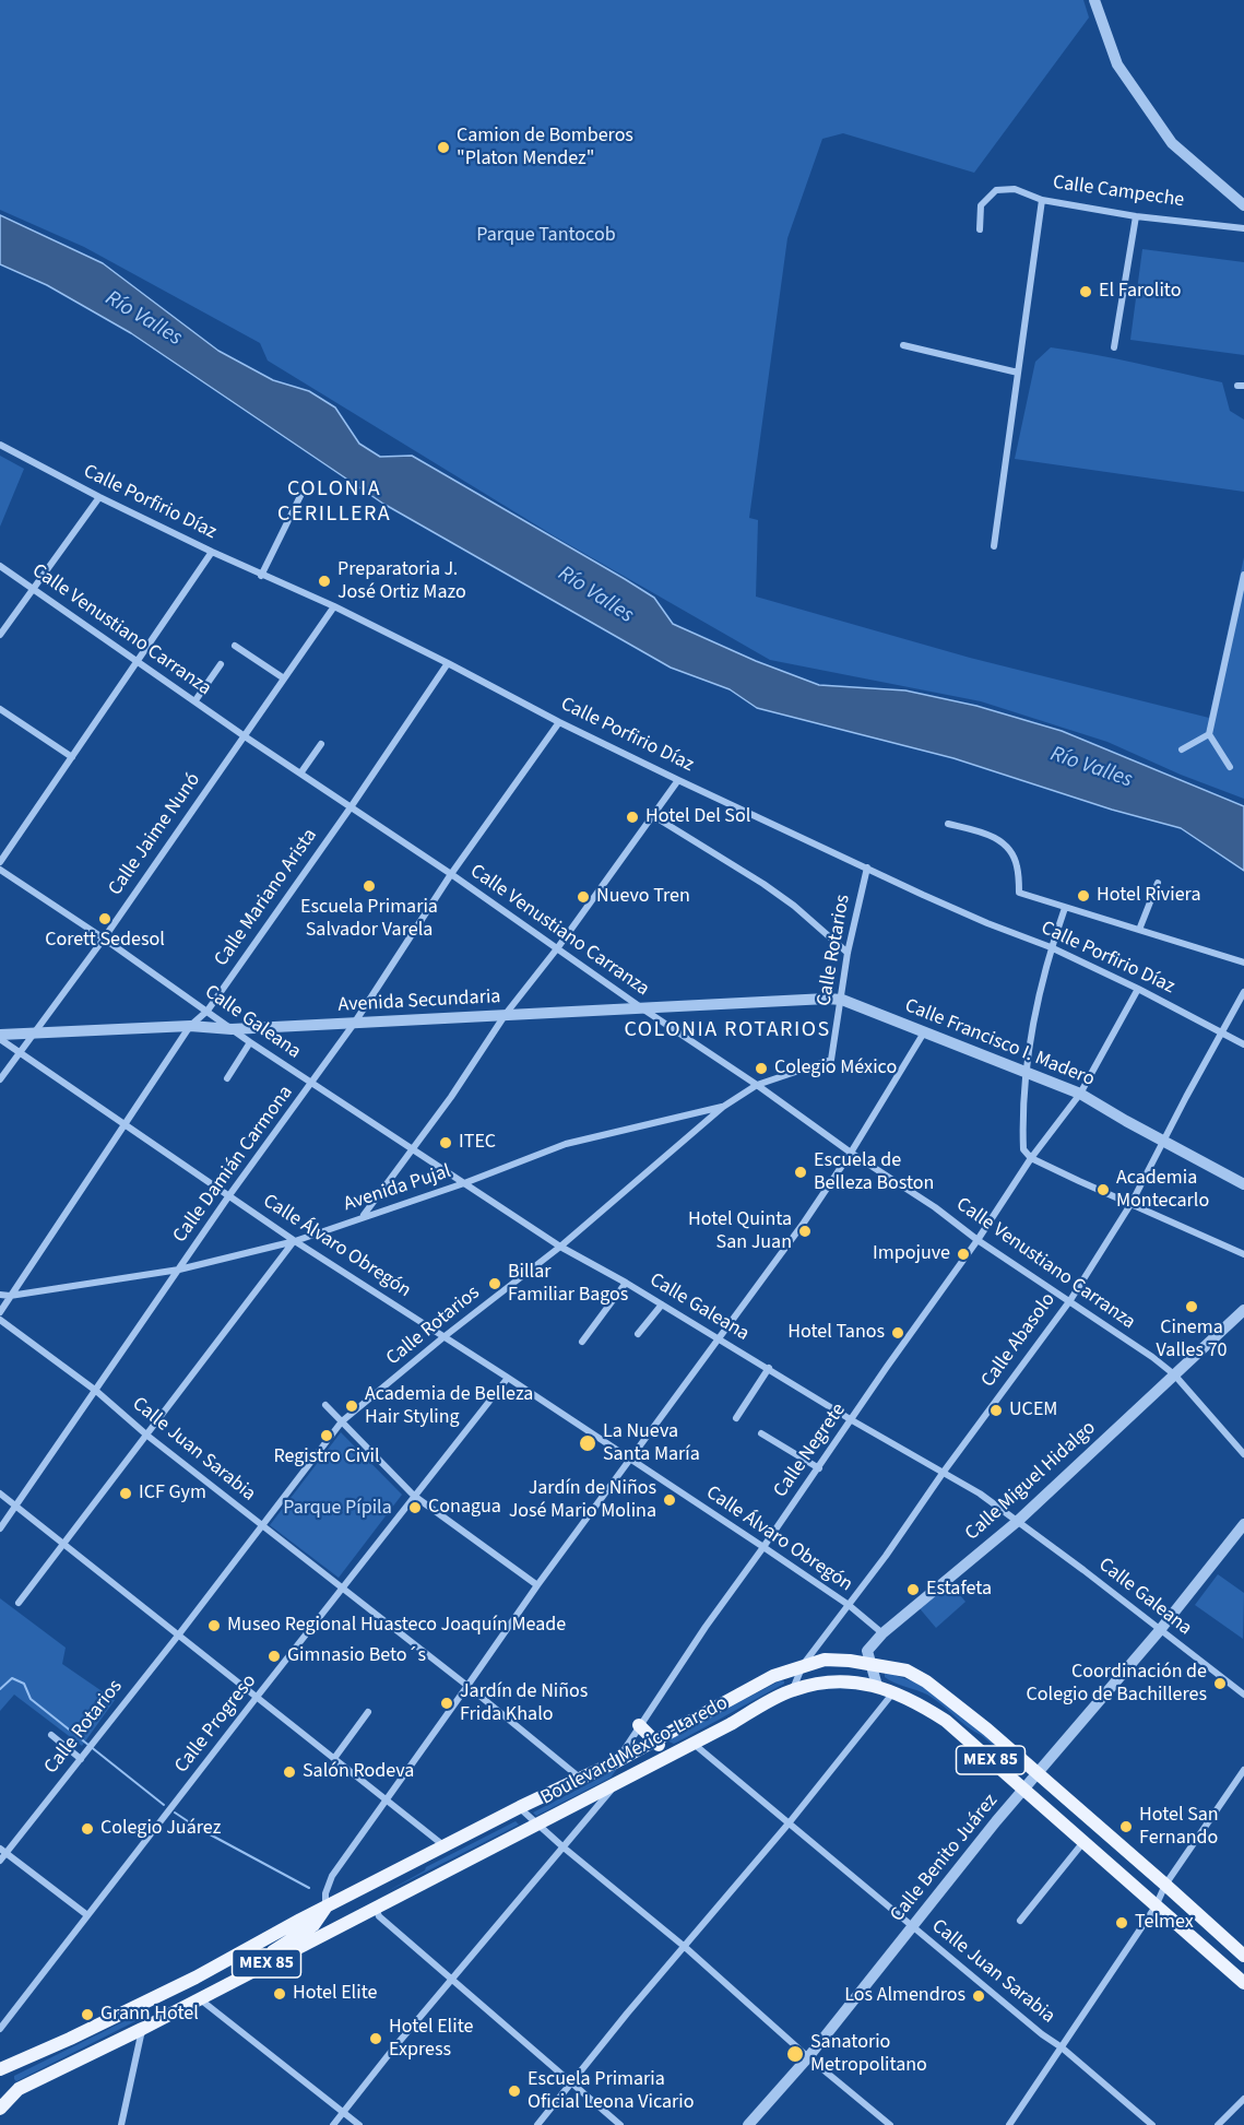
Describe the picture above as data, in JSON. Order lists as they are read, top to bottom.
{
  "streets": {
    "main road": ["Boulevard México-Laredo", "MEX 85"],
    "street": [
      "Calle Campeche",
      "Calle Porfirio Díaz",
      "Calle Venustiano Carranza",
      "Calle Jaime Nunó",
      "Calle Mariano Arista",
      "Calle Rotarios",
      "Avenida Secundaria",
      "Calle Galeana",
      "Calle Francisco I. Madero",
      "Calle Damián Carmona",
      "Avenida Pujal",
      "Calle Álvaro Obregón",
      "Calle Abasolo",
      "Calle Juan Sarabia",
      "Calle Negrete",
      "Calle Miguel Hidalgo",
      "Calle Progreso",
      "Calle Benito Juárez"
    ]
  },
  "crossings": [
    ["Calle Porfirio Díaz", "Calle Jaime Nunó"],
    ["Calle Porfirio Díaz", "Calle Mariano Arista"],
    ["Calle Porfirio Díaz", "Calle Rotarios"],
    ["Calle Porfirio Díaz", "Calle Damián Carmona"],
    ["Calle Porfirio Díaz", "Calle Abasolo"],
    ["Calle Porfirio Díaz", "Calle Negrete"],
    ["Calle Venustiano Carranza", "Calle Jaime Nunó"],
    ["Calle Venustiano Carranza", "Calle Mariano Arista"],
    ["Calle Venustiano Carranza", "Calle Rotarios"],
    ["Calle Venustiano Carranza", "Avenida Secundaria"],
    ["Calle Venustiano Carranza", "Calle Damián Carmona"],
    ["Calle Venustiano Carranza", "Calle Abasolo"],
    ["Calle Venustiano Carranza", "Calle Negrete"],
    ["Calle Venustiano Carranza", "Calle Miguel Hidalgo"],
    ["Calle Jaime Nunó", "Avenida Secundaria"],
    ["Calle Jaime Nunó", "Calle Galeana"],
    ["Calle Jaime Nunó", "Calle Álvaro Obregón"],
    ["Calle Mariano Arista", "Avenida Secundaria"],
    ["Calle Mariano Arista", "Calle Galeana"],
    ["Calle Mariano Arista", "Avenida Pujal"],
    ["Calle Mariano Arista", "Calle Álvaro Obregón"],
    ["Calle Rotarios", "Avenida Secundaria"],
    ["Calle Rotarios", "Calle Galeana"],
    ["Calle Rotarios", "Calle Francisco I. Madero"],
    ["Calle Rotarios", "Avenida Pujal"],
    ["Calle Rotarios", "Calle Álvaro Obregón"],
    ["Calle Rotarios", "Calle Juan Sarabia"],
    ["Avenida Secundaria", "Calle Galeana"],
    ["Avenida Secundaria", "Calle Francisco I. Madero"],
    ["Avenida Secundaria", "Calle Damián Carmona"],
    ["Avenida Secundaria", "Calle Álvaro Obregón"],
    ["Calle Galeana", "Calle Damián Carmona"],
    ["Calle Galeana", "Avenida Pujal"],
    ["Calle Galeana", "Calle Abasolo"],
    ["Calle Galeana", "Calle Negrete"],
    ["Calle Galeana", "Calle Miguel Hidalgo"],
    ["Calle Galeana", "Calle Benito Juárez"],
    ["Calle Francisco I. Madero", "Calle Abasolo"],
    ["Calle Francisco I. Madero", "Calle Negrete"],
    ["Calle Damián Carmona", "Avenida Pujal"],
    ["Calle Damián Carmona", "Calle Álvaro Obregón"],
    ["Calle Damián Carmona", "Calle Juan Sarabia"],
    ["Avenida Pujal", "Calle Álvaro Obregón"],
    ["Calle Álvaro Obregón", "Calle Abasolo"],
    ["Calle Álvaro Obregón", "Calle Negrete"],
    ["Calle Álvaro Obregón", "Calle Miguel Hidalgo"],
    ["Calle Álvaro Obregón", "Calle Progreso"],
    ["Calle Abasolo", "Boulevard México-Laredo"],
    ["Calle Juan Sarabia", "Calle Progreso"],
    ["Calle Juan Sarabia", "Boulevard México-Laredo"],
    ["Calle Juan Sarabia", "Calle Benito Juárez"],
    ["Calle Negrete", "Boulevard México-Laredo"],
    ["Calle Miguel Hidalgo", "Boulevard México-Laredo"],
    ["Boulevard México-Laredo", "Calle Benito Juárez"]
  ],
  "districts": ["COLONIA CERILLERA", "COLONIA ROTARIOS"],
  "water": ["Río Valles"],
  "parks": ["Parque Tantocob", "Parque Pípila"],
  "places": [
    "Camion de Bomberos \"Platon Mendez\"",
    "El Farolito",
    "Preparatoria J. José Ortiz Mazo",
    "Hotel Del Sol",
    "Escuela Primaria Salvador Varela",
    "Hotel Riviera",
    "Nuevo Tren",
    "Corett Sedesol",
    "Colegio México",
    "ITEC",
    "Escuela de Belleza Boston",
    "Academia Montecarlo",
    "Hotel Quinta San Juan",
    "Impojuve",
    "Billar Familiar Bagos",
    "Cinema Valles 70",
    "Hotel Tanos",
    "Academia de Belleza Hair Styling",
    "UCEM",
    "Registro Civil",
    "La Nueva Santa María",
    "ICF Gym",
    "Jardín de Niños José Mario Molina",
    "Conagua",
    "Estafeta",
    "Museo Regional Huasteco Joaquín Meade",
    "Gimnasio Beto´s",
    "Coordinación de Colegio de Bachilleres",
    "Jardín de Niños Frida Khalo",
    "Salón Rodeva",
    "Hotel San Fernando",
    "Colegio Juárez",
    "Telmex",
    "Hotel Elite",
    "Los Almendros",
    "Grann Hotel",
    "Hotel Elite Express",
    "Sanatorio Metropolitano",
    "Escuela Primaria Oficial Leona Vicario"
  ]
}
